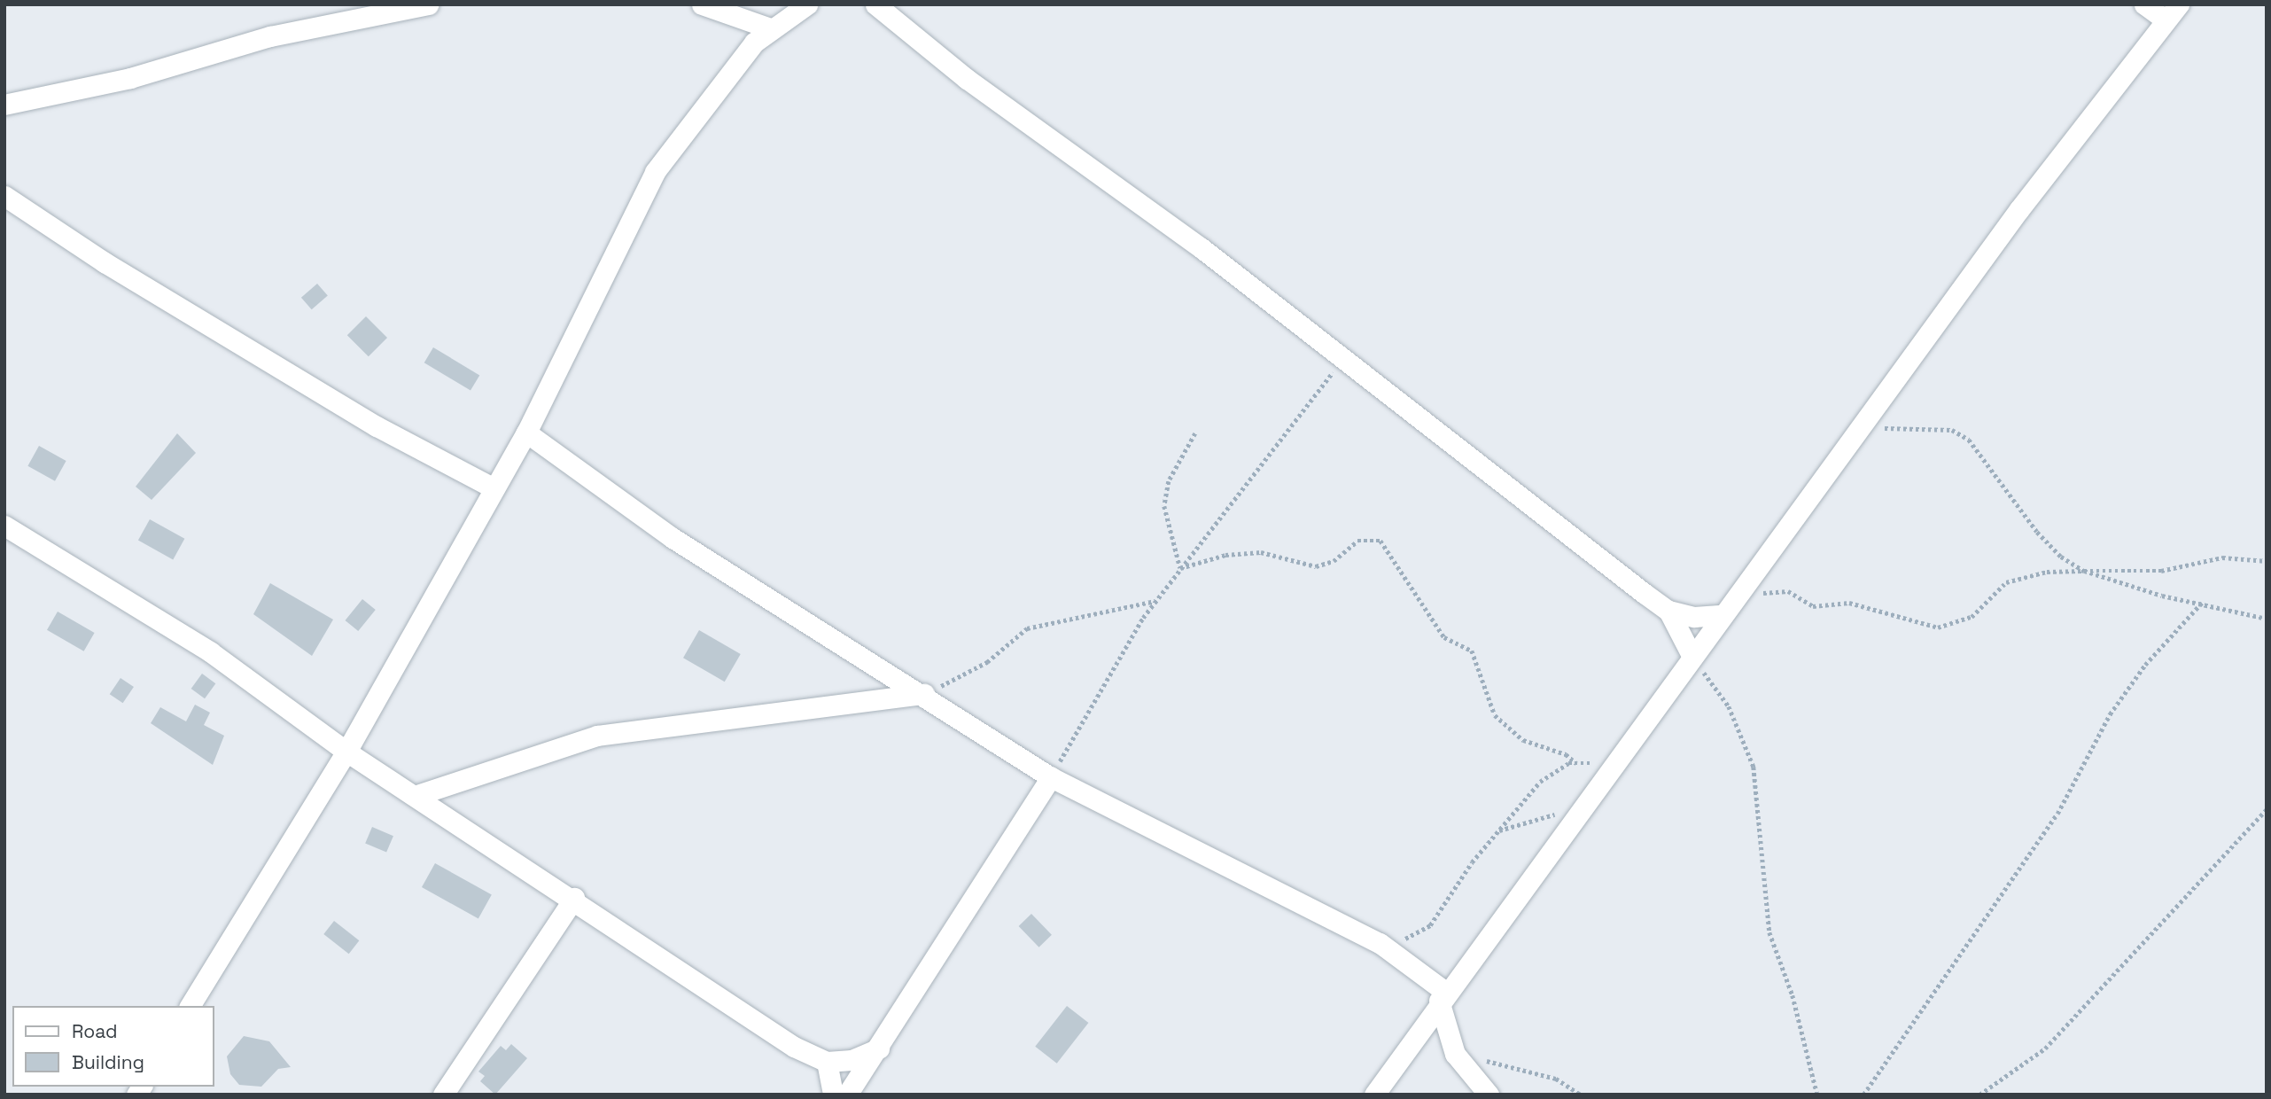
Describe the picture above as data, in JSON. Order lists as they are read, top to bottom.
{
  "legend": ["Road", "Building"]
}
